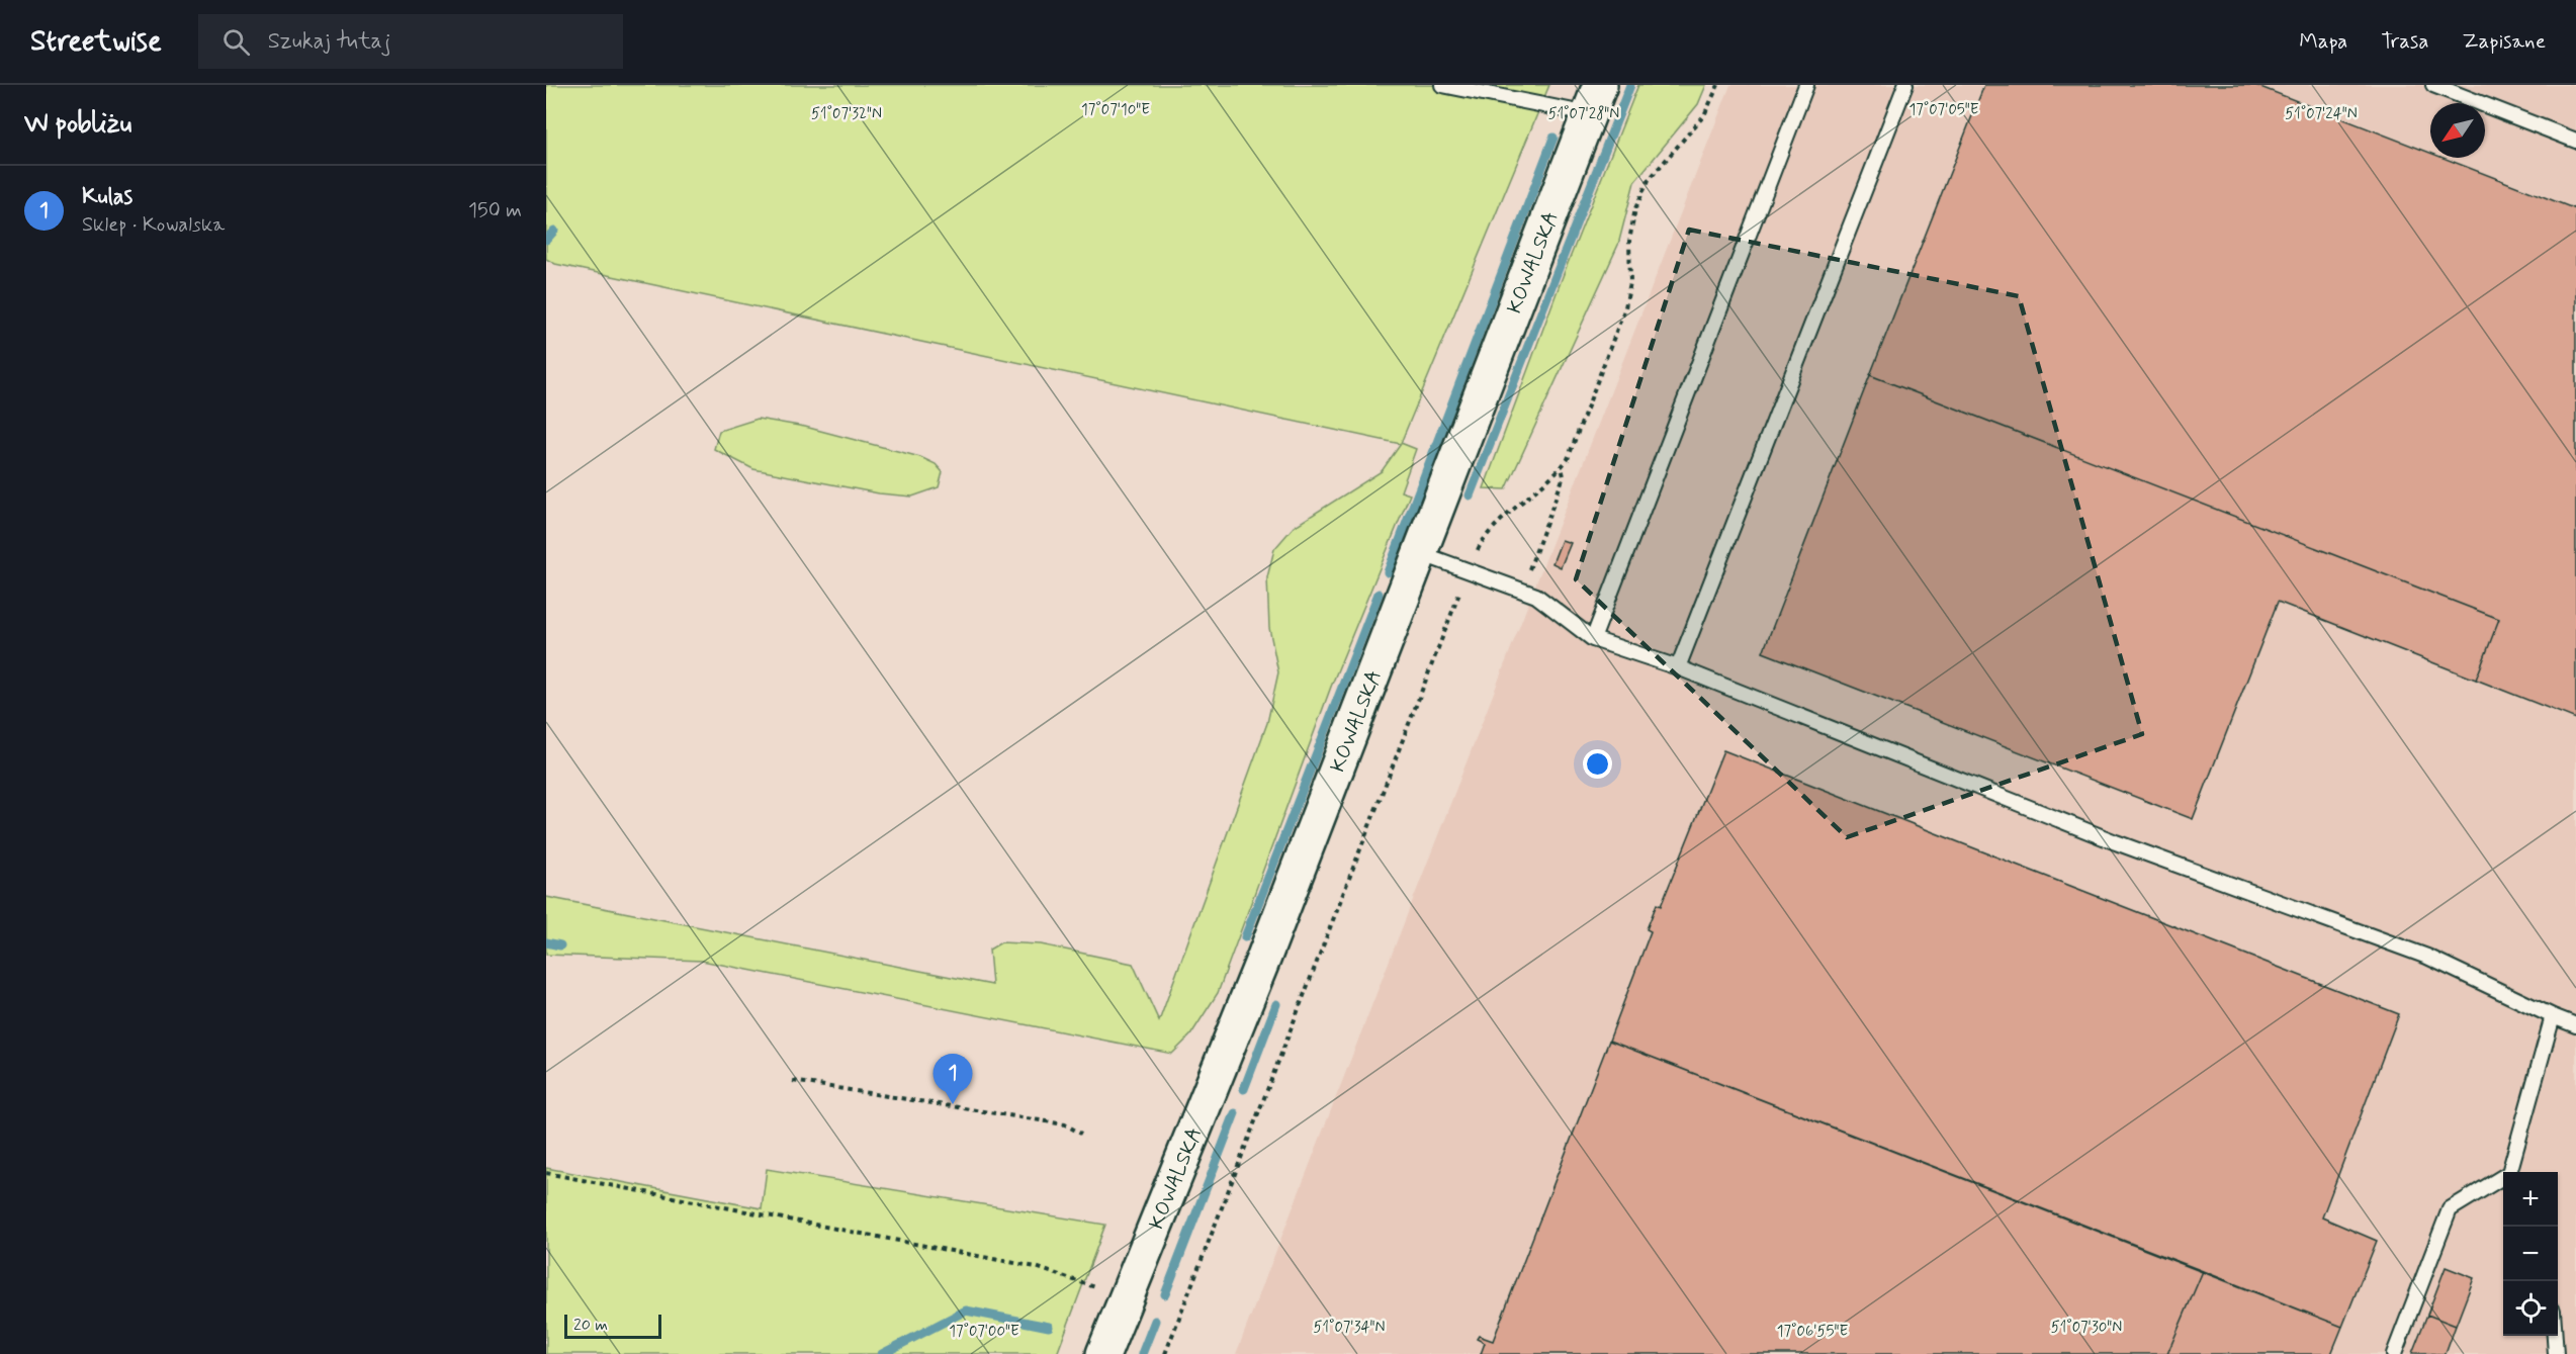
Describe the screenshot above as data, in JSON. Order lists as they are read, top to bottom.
{
  "streets": {
    "street": ["KOWALSKA"]
  },
  "scale_bar": "20 m",
  "north": "bottom left",
  "page": {
    "header": "Streetwise",
    "search": "Szukaj tutaj",
    "nav": ["Mapa", "Trasa", "Zapisane"],
    "heading": "W pobliżu",
    "list": [
      {
        "mark": "1",
        "name": "Kulas",
        "note": "Sklep · Kowalska",
        "value": "150 m"
      }
    ],
    "pins": "1",
    "map_buttons": ["+", "−"],
    "scale": "20 m"
  },
  "coordinates": [
    "17°07'10\"E",
    "17°07'05\"E",
    "51°07'32\"N",
    "51°07'28\"N",
    "51°07'24\"N",
    "51°07'34\"N",
    "51°07'30\"N",
    "17°07'00\"E",
    "17°06'55\"E"
  ]
}
